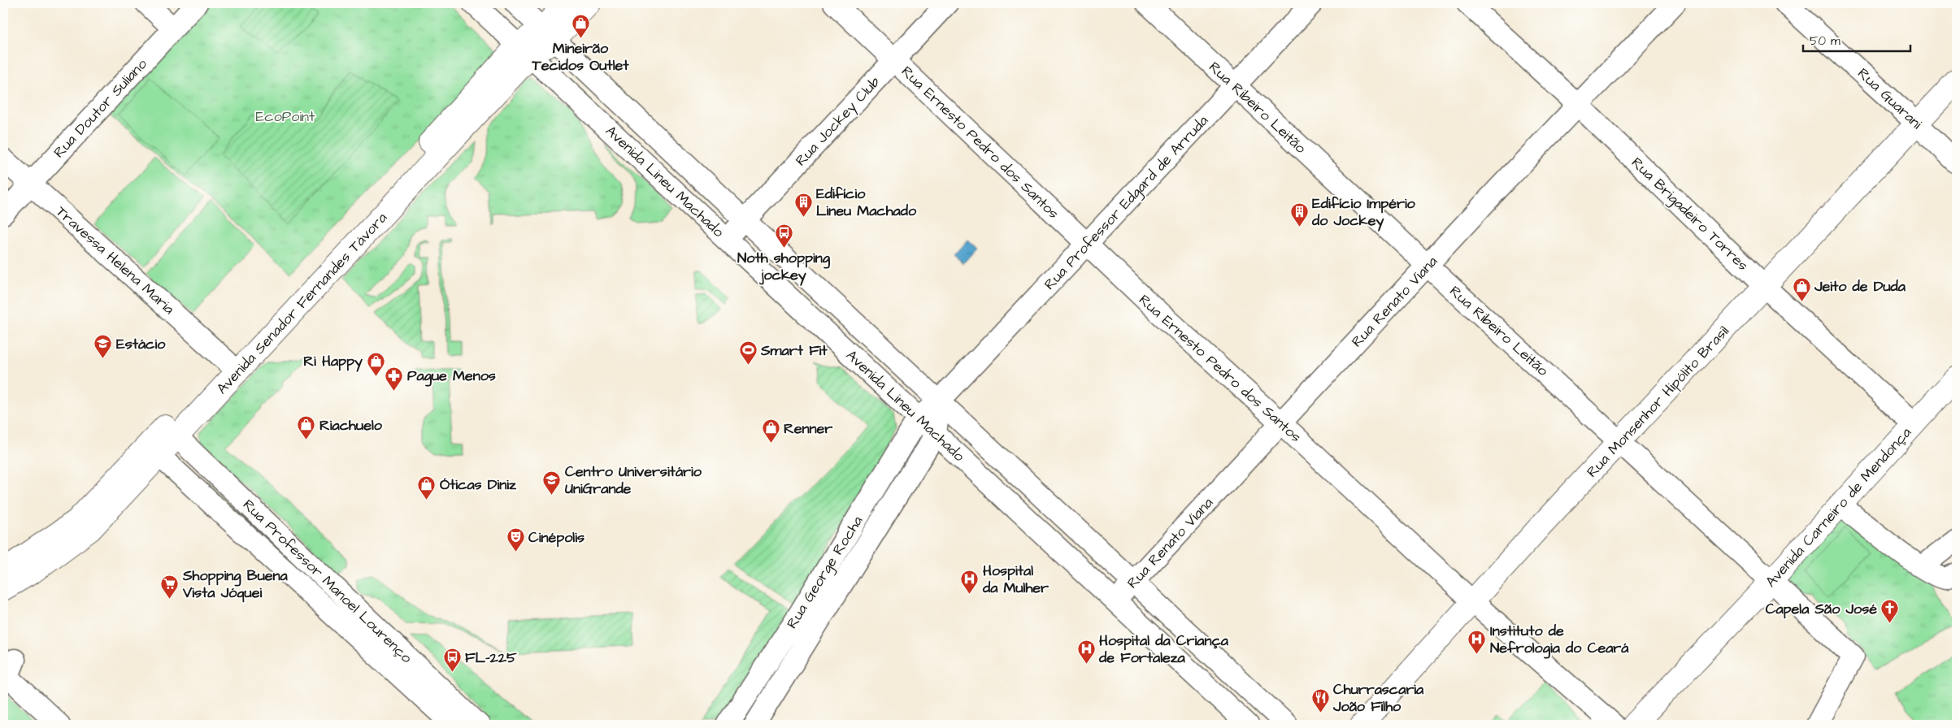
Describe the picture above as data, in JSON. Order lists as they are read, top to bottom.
{
  "streets": {
    "main road": ["Avenida Senador Fernandes Távora", "Rua Monsenhor Hipólito Brasil", "Avenida Carneiro de Mendonça"],
    "street": [
      "Rua Guarani",
      "Rua Ribeiro Leitão",
      "Rua Doutor Suliano",
      "Rua Jockey Club",
      "Rua Ernesto Pedro dos Santos",
      "Avenida Lineu Machado",
      "Rua Professor Edgard de Arruda",
      "Rua Brigadeiro Torres",
      "Travessa Helena Maria",
      "Rua Renato Viana",
      "Rua George Rocha",
      "Rua Professor Manoel Lourenço"
    ]
  },
  "crossings": [
    ["Rua Guarani", "Rua Monsenhor Hipólito Brasil"],
    ["Rua Ribeiro Leitão", "Rua Professor Edgard de Arruda"],
    ["Rua Ribeiro Leitão", "Rua Renato Viana"],
    ["Rua Ribeiro Leitão", "Rua Monsenhor Hipólito Brasil"],
    ["Rua Ribeiro Leitão", "Avenida Carneiro de Mendonça"],
    ["Rua Doutor Suliano", "Travessa Helena Maria"],
    ["Rua Jockey Club", "Rua Ernesto Pedro dos Santos"],
    ["Rua Jockey Club", "Avenida Lineu Machado"],
    ["Rua Ernesto Pedro dos Santos", "Rua Professor Edgard de Arruda"],
    ["Rua Ernesto Pedro dos Santos", "Rua Renato Viana"],
    ["Rua Ernesto Pedro dos Santos", "Rua Monsenhor Hipólito Brasil"],
    ["Avenida Lineu Machado", "Rua Professor Edgard de Arruda"],
    ["Avenida Lineu Machado", "Rua Renato Viana"],
    ["Avenida Lineu Machado", "Avenida Senador Fernandes Távora"],
    ["Avenida Lineu Machado", "Rua George Rocha"],
    ["Rua Professor Edgard de Arruda", "Rua George Rocha"],
    ["Rua Brigadeiro Torres", "Rua Renato Viana"],
    ["Rua Brigadeiro Torres", "Rua Monsenhor Hipólito Brasil"],
    ["Rua Brigadeiro Torres", "Avenida Carneiro de Mendonça"],
    ["Travessa Helena Maria", "Avenida Senador Fernandes Távora"],
    ["Avenida Senador Fernandes Távora", "Rua Professor Manoel Lourenço"]
  ],
  "parks": ["EcoPoint"],
  "places": {
    "shop": [
      "Mineirão Tecidos Outlet",
      "Jeito de Duda",
      "Ri Happy",
      "Riachuelo",
      "Renner",
      "Óticas Diniz"
    ],
    "building": ["Edifício Lineu Machado", "Edifício Império do Jockey"],
    "bus stop": ["Noth shopping jockey", "FL-225"],
    "school or university": ["Estácio", "Centro Universitário UniGrande"],
    "sports": ["Smart Fit"],
    "pharmacy": ["Pague Menos"],
    "theatre": ["Cinépolis"],
    "hospital": ["Hospital da Mulher", "Instituto de Nefrologia do Ceará", "Hospital da Criança de Fortaleza"],
    "supermarket": ["Shopping Buena Vista Jóquei"],
    "church": ["Capela São José"],
    "restaurant": ["Churrascaria João Filho"]
  },
  "scale_bar": "50 m"
}
